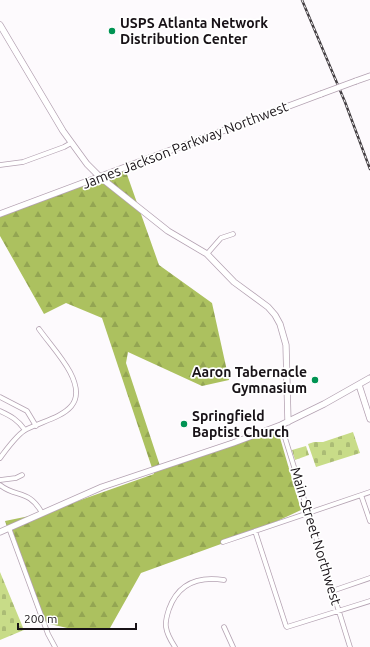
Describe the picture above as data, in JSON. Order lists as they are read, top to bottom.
{
  "streets": {
    "street": ["James Jackson Parkway Northwest", "Main Street Northwest"]
  },
  "places": ["USPS Atlanta Network Distribution Center", "Aaron Tabernacle Gymnasium", "Springfield Baptist Church"],
  "scale_bar": "200 m"
}
